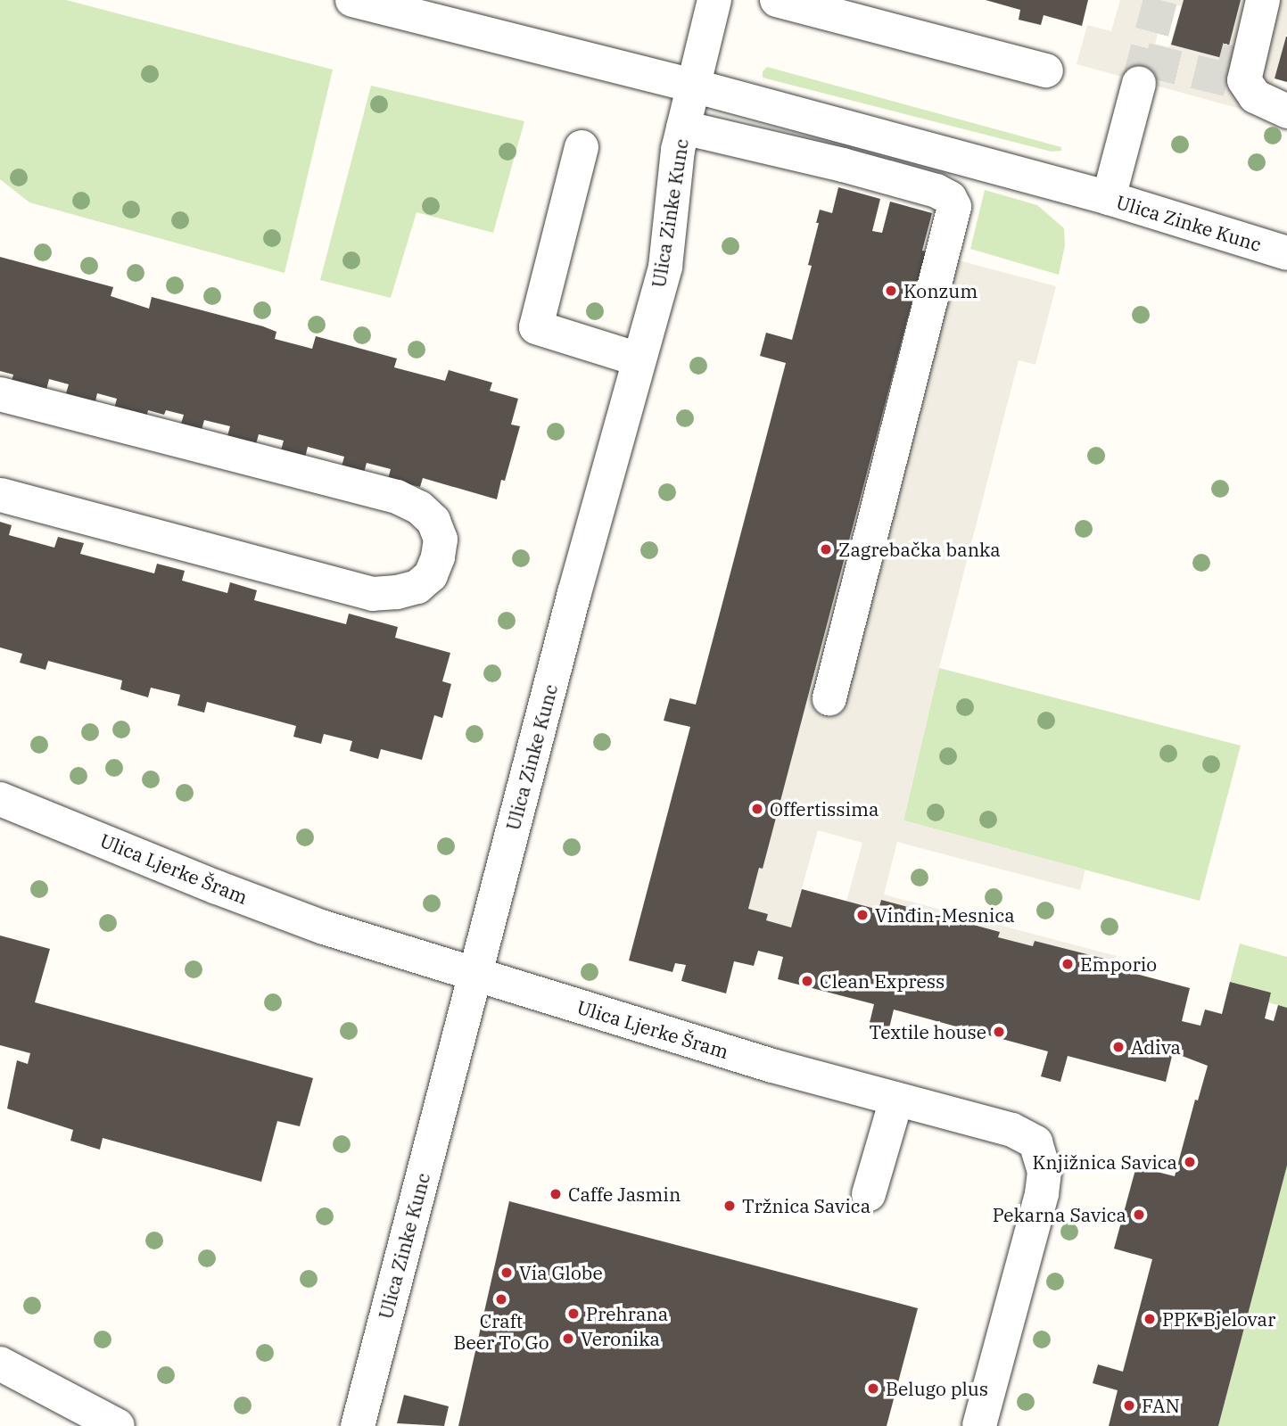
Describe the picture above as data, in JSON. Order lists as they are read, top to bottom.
{
  "streets": {
    "street": ["Ulica Zinke Kunc", "Ulica Ljerke Šram"]
  },
  "crossings": [
    ["Ulica Zinke Kunc", "Ulica Ljerke Šram"]
  ],
  "places": [
    "Konzum",
    "Zagrebačka banka",
    "Offertissima",
    "Vinđin-Mesnica",
    "Emporio",
    "Clean Express",
    "Textile house",
    "Adiva",
    "Knjižnica Savica",
    "Caffe Jasmin",
    "Tržnica Savica",
    "Pekarna Savica",
    "Via Globe",
    "Craft Beer To Go",
    "Prehrana",
    "PPK Bjelovar",
    "Veronika",
    "Belugo plus",
    "FAN"
  ]
}
